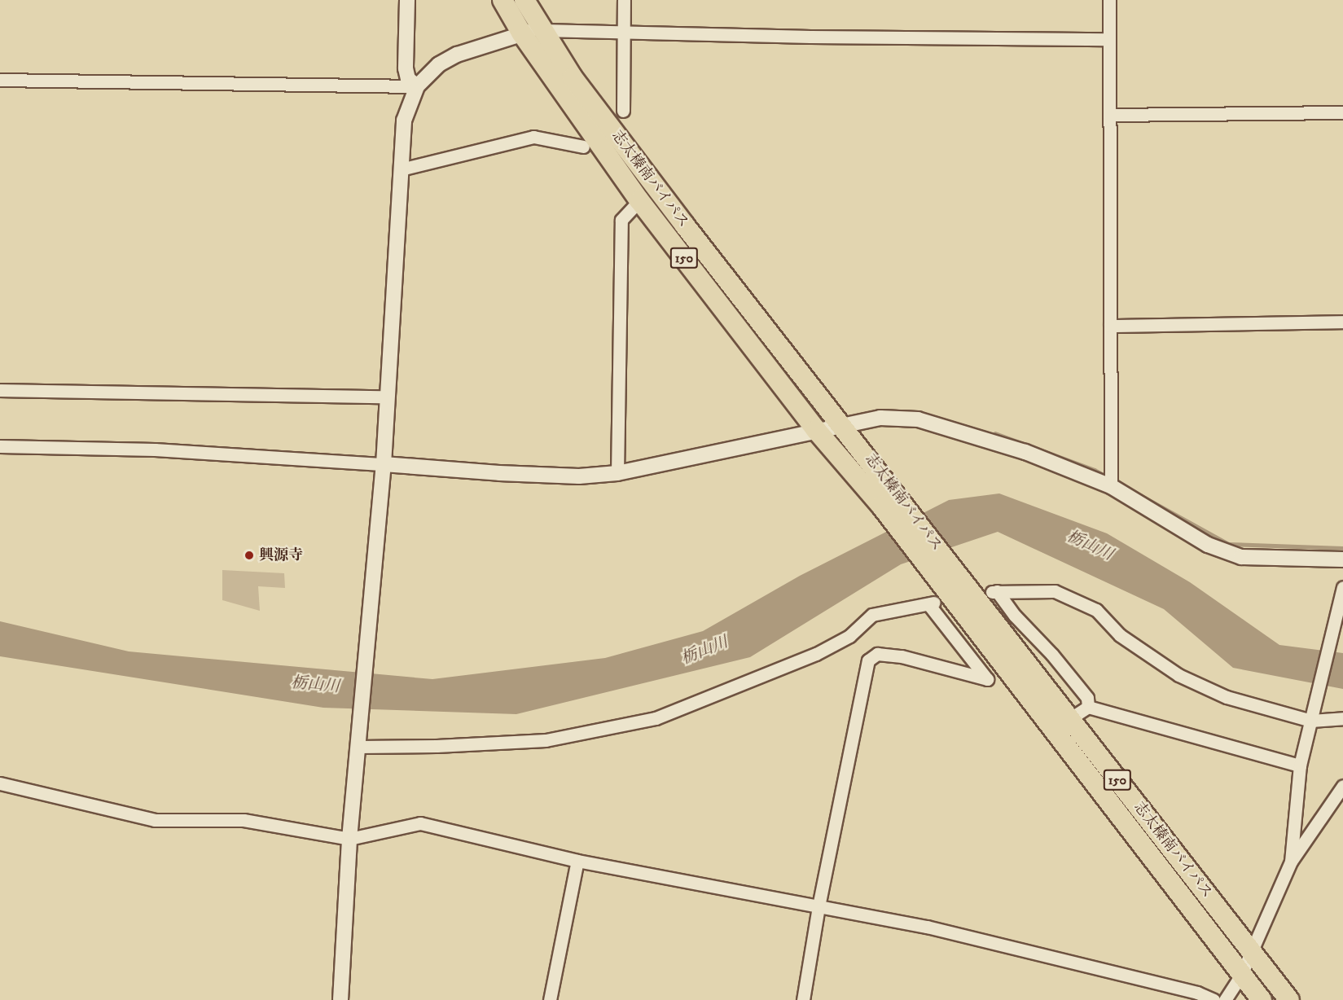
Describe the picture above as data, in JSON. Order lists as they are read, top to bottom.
{
  "streets": {
    "highway": ["志太榛南バイパス", "150"]
  },
  "water": ["栃山川"],
  "places": ["興源寺"]
}
